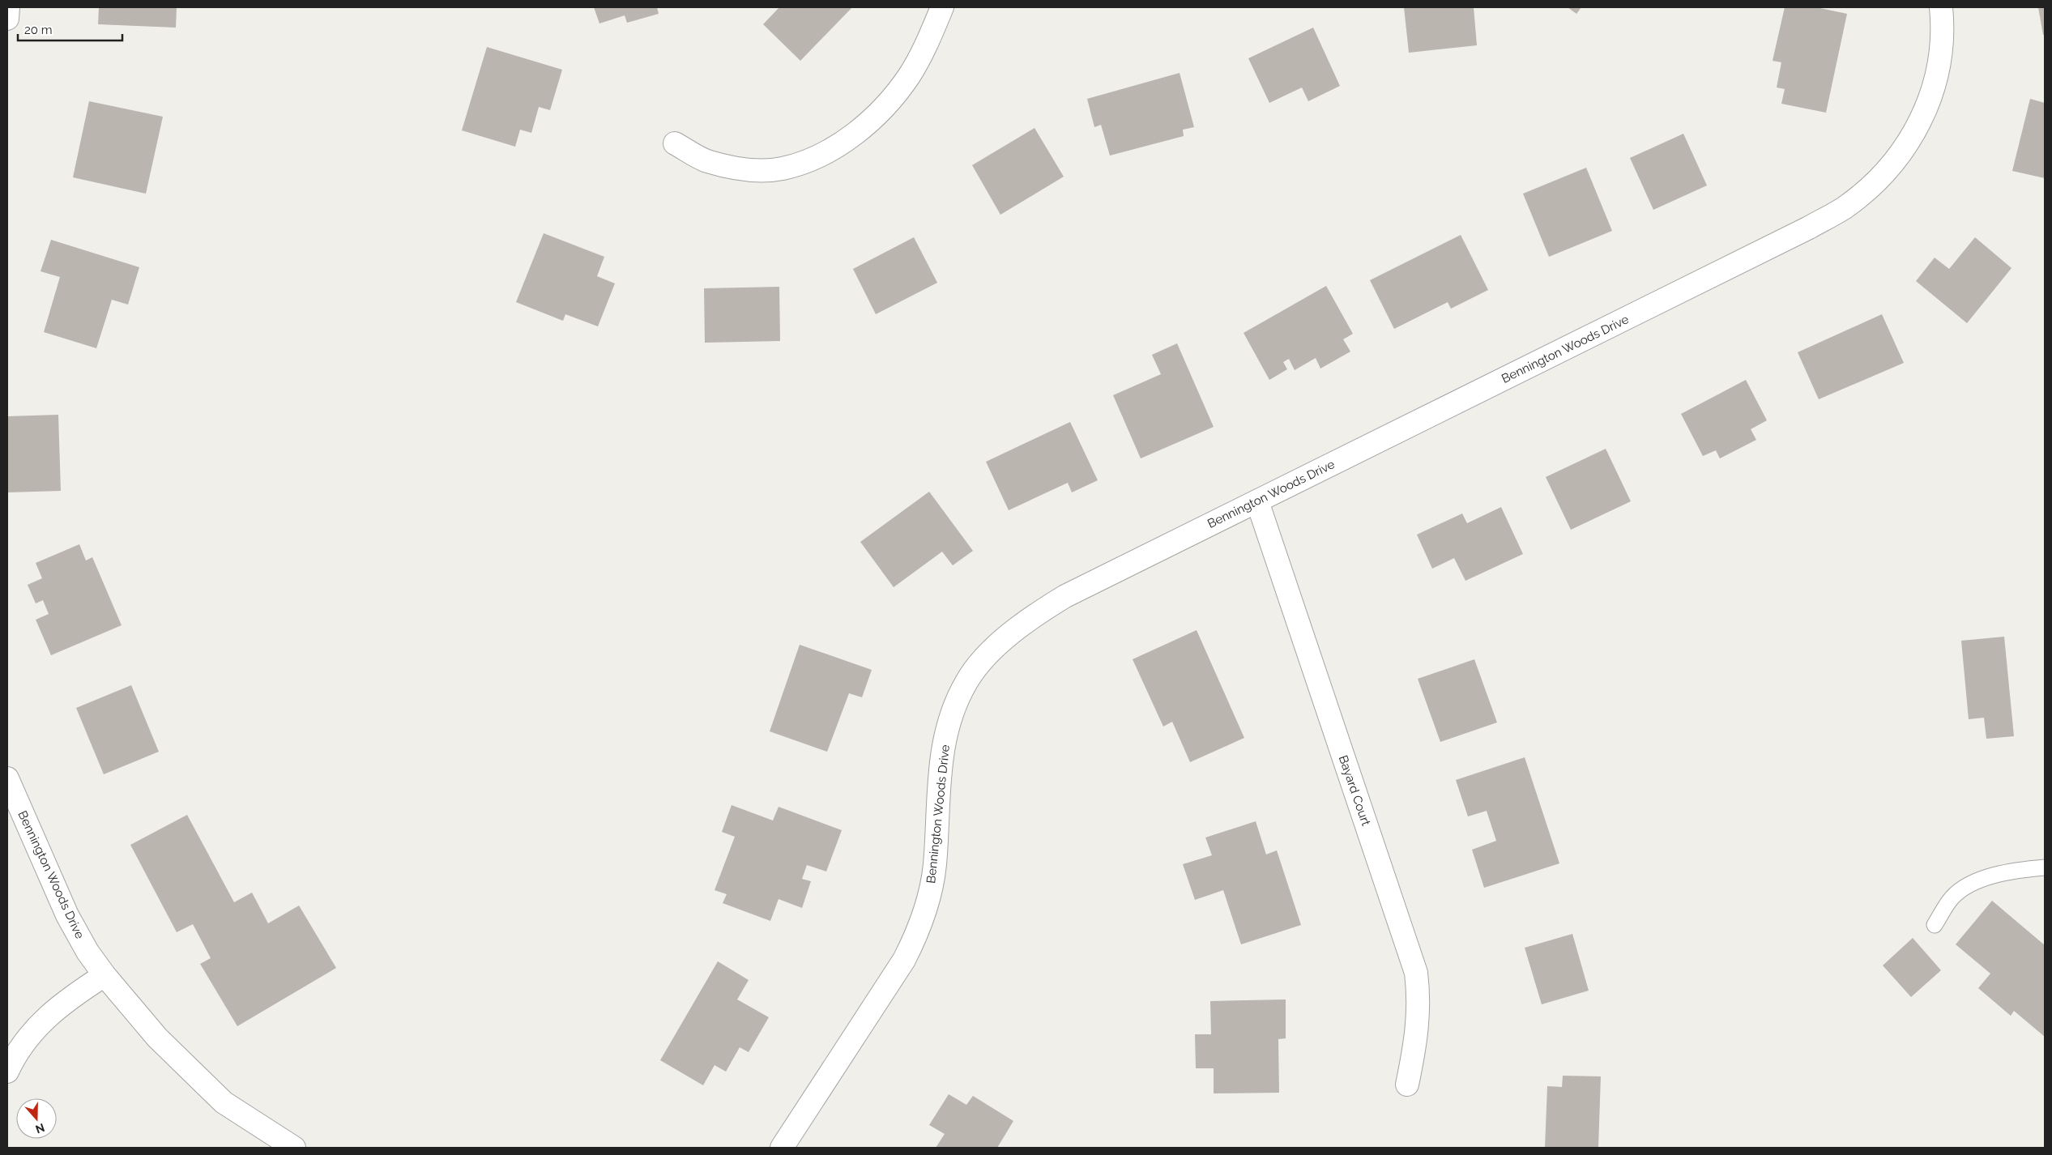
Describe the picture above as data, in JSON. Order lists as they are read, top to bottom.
{
  "streets": {
    "street": ["Bennington Woods Drive", "Bayard Court"]
  },
  "crossings": [
    ["Bennington Woods Drive", "Bayard Court"]
  ],
  "scale_bar": "20 m",
  "north": "bottom"
}
